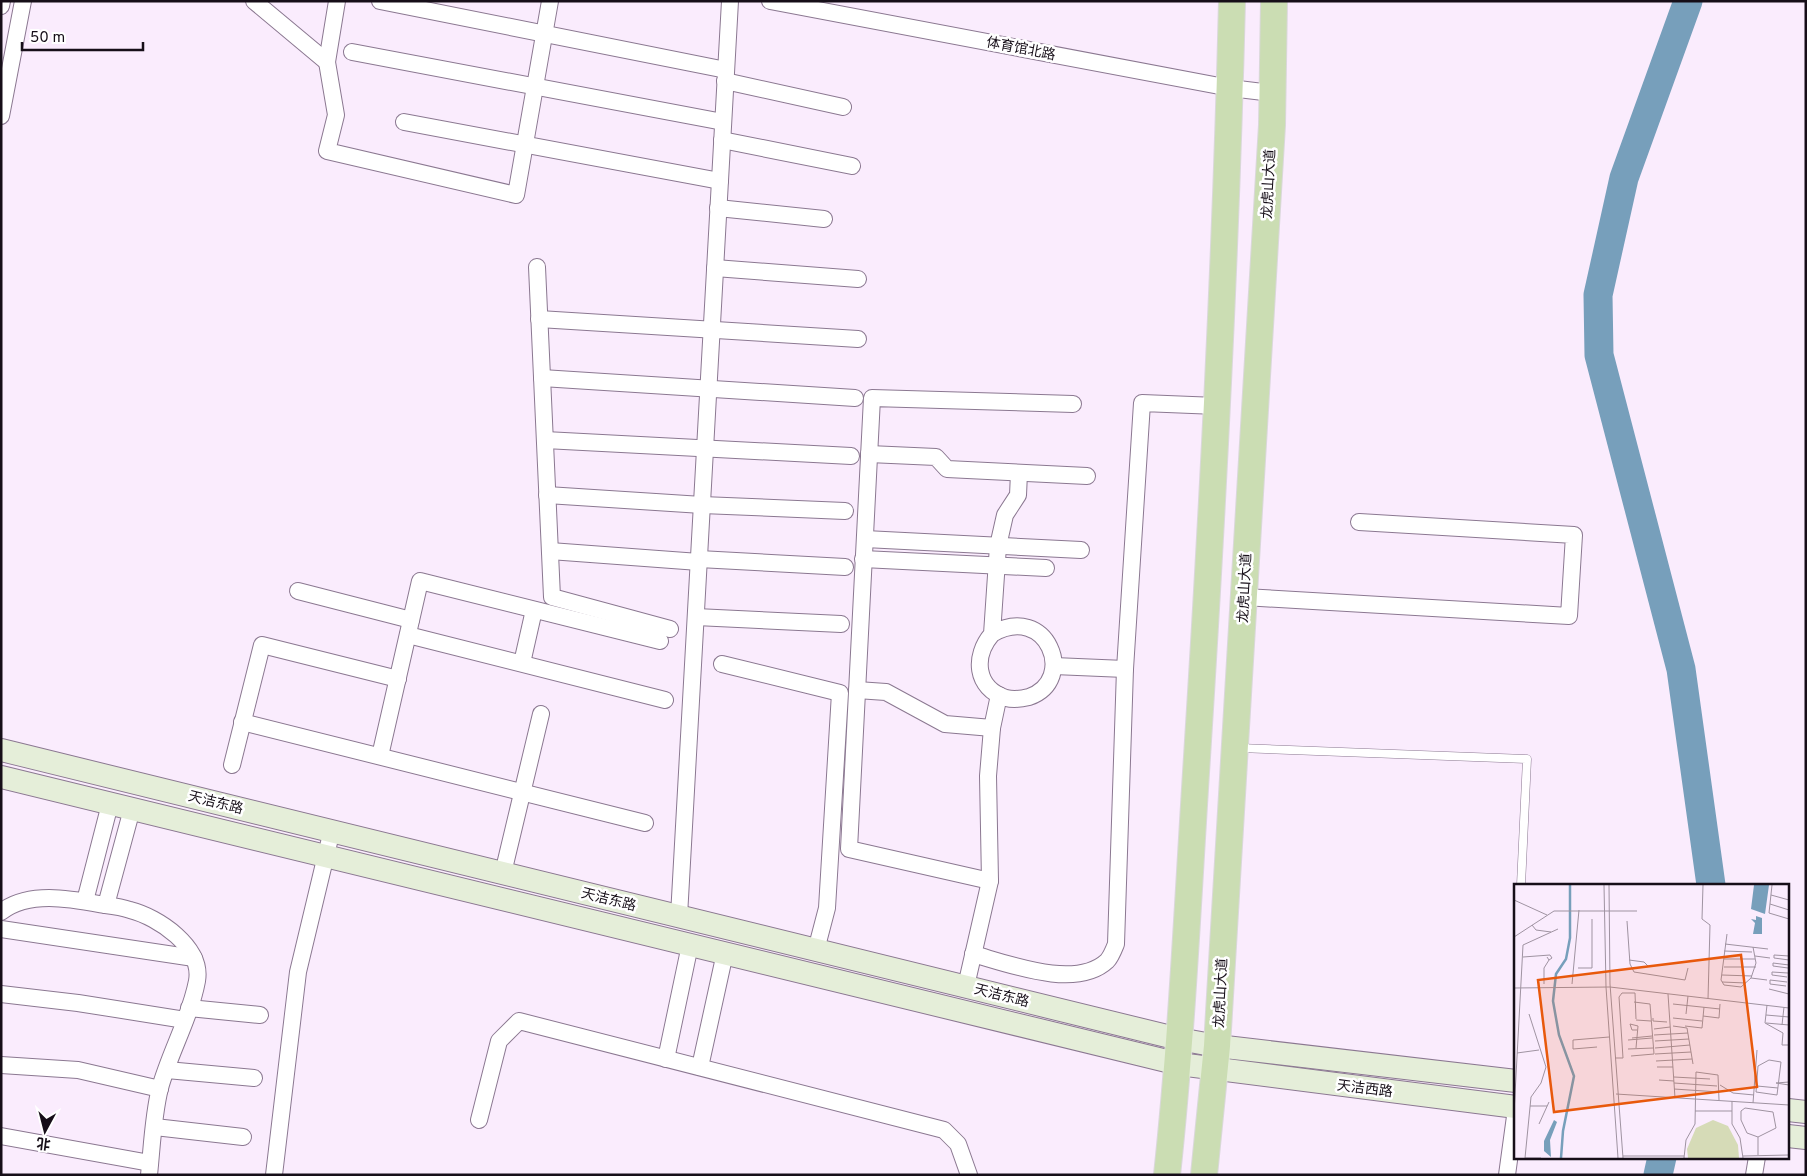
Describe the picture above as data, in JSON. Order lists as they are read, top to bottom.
{
  "streets": {
    "main road": ["龙虎山大道", "天洁东路", "天洁西路"],
    "street": ["体育馆北路"]
  },
  "crossings": [
    ["体育馆北路", "龙虎山大道"],
    ["龙虎山大道", "天洁东路"],
    ["龙虎山大道", "天洁西路"],
    ["天洁东路", "天洁西路"]
  ],
  "scale_bar": "50 m",
  "north": "bottom"
}
